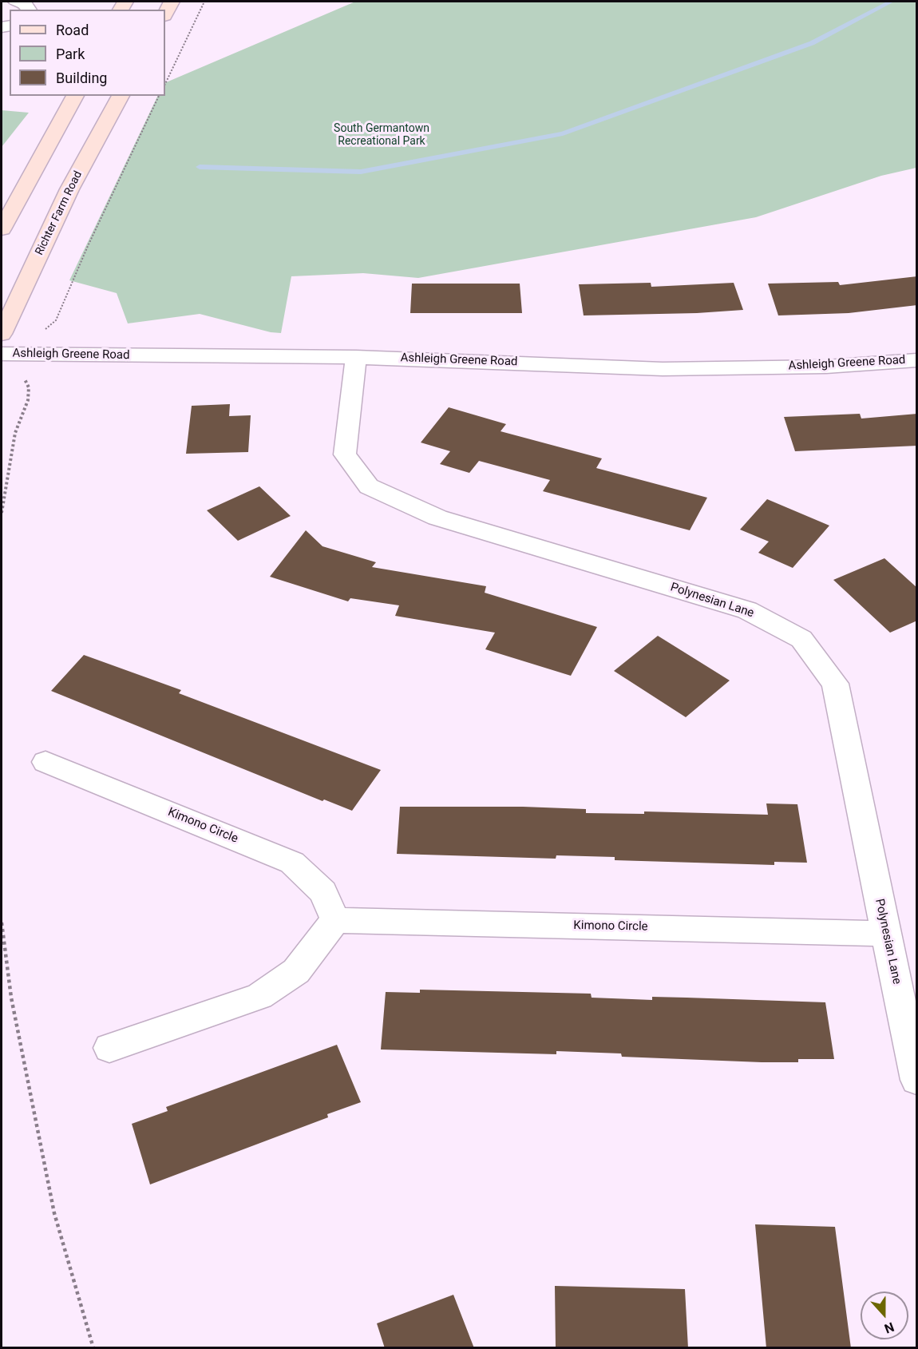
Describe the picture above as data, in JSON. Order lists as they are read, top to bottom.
{
  "streets": {
    "main road": ["Richter Farm Road"],
    "street": ["Ashleigh Greene Road", "Polynesian Lane", "Kimono Circle"]
  },
  "crossings": [
    ["Ashleigh Greene Road", "Polynesian Lane"],
    ["Polynesian Lane", "Kimono Circle"]
  ],
  "parks": ["South Germantown Recreational Park"],
  "legend": ["Road", "Park", "Building"],
  "north": "bottom"
}
